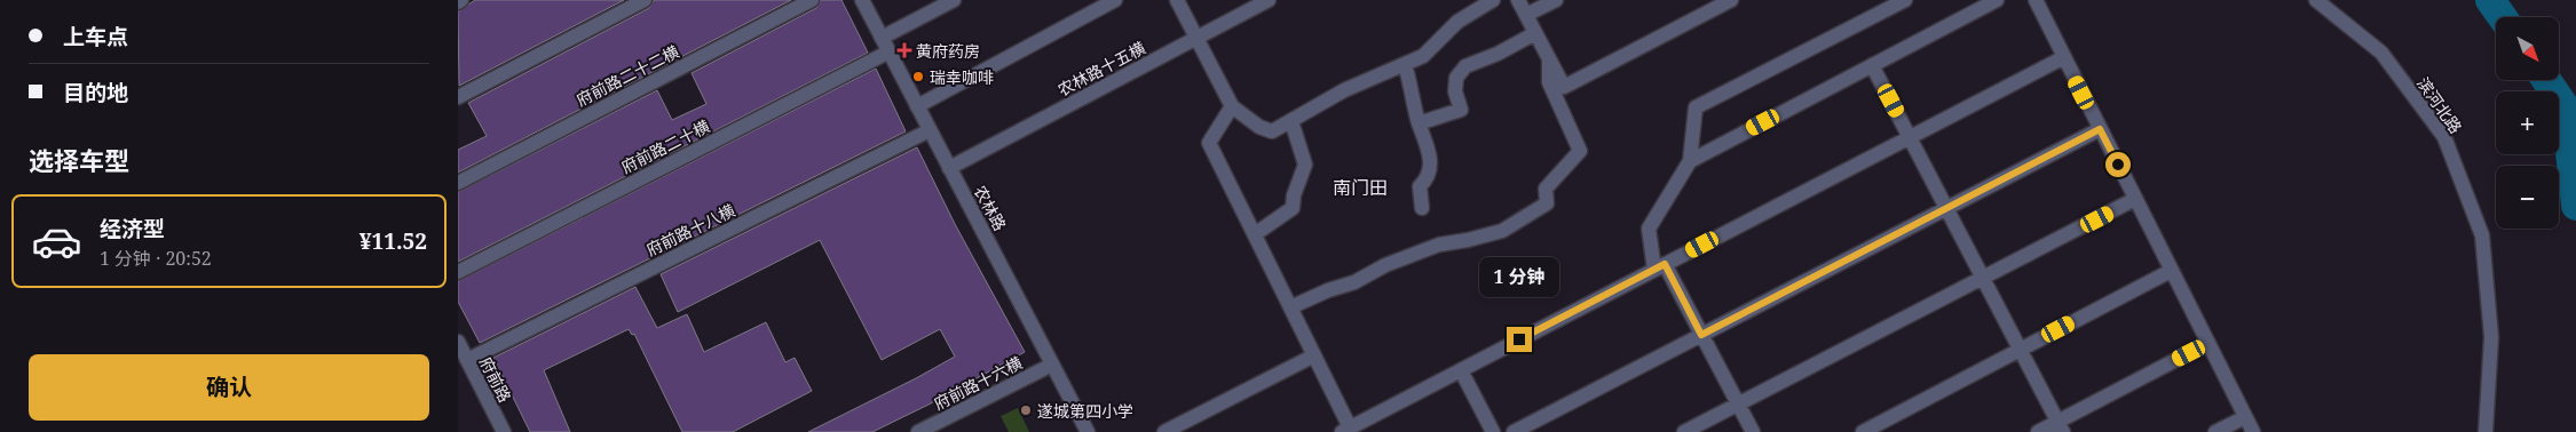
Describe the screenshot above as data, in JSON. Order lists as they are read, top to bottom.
{
  "streets": {
    "street": [
      "农林路十五横",
      "府前路二十二横",
      "滨河北路",
      "府前路二十横",
      "农林路",
      "府前路十八横",
      "府前路",
      "府前路十六横"
    ]
  },
  "crossings": [
    ["农林路十五横", "农林路"],
    ["府前路二十横", "农林路"],
    ["农林路", "府前路十八横"],
    ["农林路", "府前路十六横"],
    ["府前路十八横", "府前路"]
  ],
  "districts": ["南门田"],
  "places": {
    "health": ["黄府药房"],
    "other": ["瑞幸咖啡", "遂城第四小学"]
  },
  "north": "bottom right",
  "page": {
    "banner": ["上车点", "目的地"],
    "map_buttons": ["+", "−"],
    "heading": "选择车型",
    "list": [
      {
        "name": "经济型",
        "note": "1 分钟 · 20:52",
        "value": "¥11.52"
      }
    ],
    "bubble": "1 分钟",
    "buttons": "确认"
  }
}
